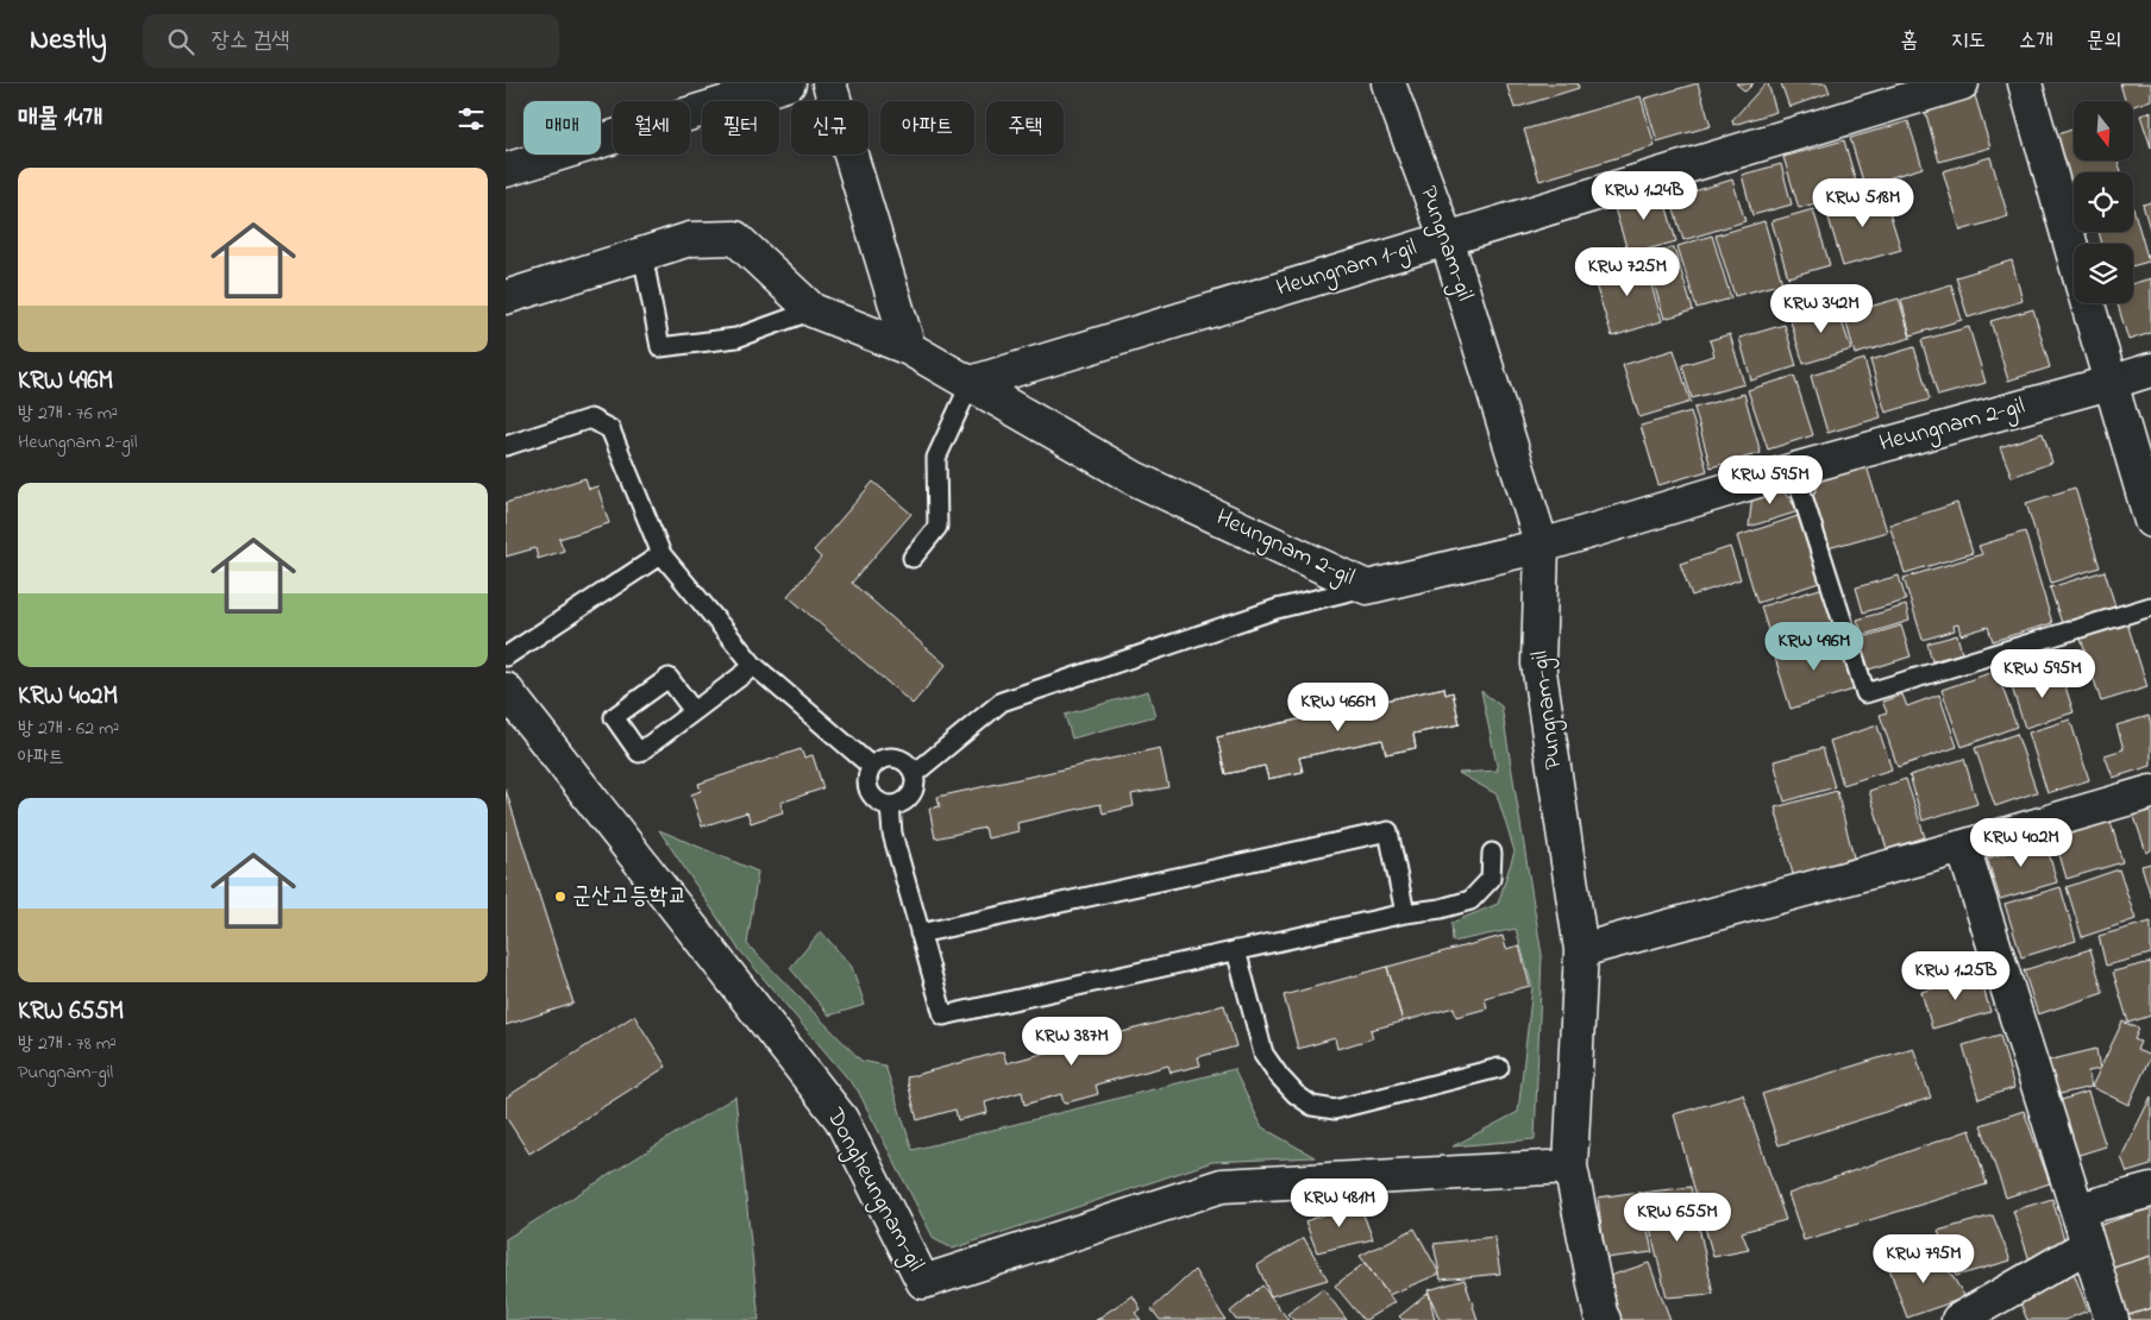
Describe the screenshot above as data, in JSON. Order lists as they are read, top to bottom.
{
  "streets": {
    "street": [
      "Pungnam-gil",
      "Heungnam 1-gil",
      "Heungnam 2-gil",
      "Dongheungnam-gil"
    ]
  },
  "crossings": [
    ["Pungnam-gil", "Heungnam 1-gil"],
    ["Pungnam-gil", "Heungnam 2-gil"],
    ["Pungnam-gil", "Dongheungnam-gil"],
    ["Heungnam 1-gil", "Heungnam 2-gil"]
  ],
  "places": ["군산고등학교"],
  "north": "bottom",
  "page": {
    "header": "Nestly",
    "search": "장소 검색",
    "nav": [
      "홈",
      "지도",
      "소개",
      "문의"
    ],
    "heading": "매물 14개",
    "chip": [
      "매매",
      "월세",
      "필터",
      "신규",
      "아파트",
      "주택"
    ],
    "list": [
      {
        "name": "KRW 496M",
        "note": "방 2개 · 76 m² · Heungnam 2-gil"
      },
      {
        "name": "KRW 402M",
        "note": "방 2개 · 62 m² · 아파트"
      },
      {
        "name": "KRW 655M",
        "note": "방 2개 · 78 m² · Pungnam-gil"
      }
    ],
    "price": [
      "KRW 1.24B",
      "KRW 518M",
      "KRW 725M",
      "KRW 342M",
      "KRW 595M",
      "KRW 496M",
      "KRW 595M",
      "KRW 466M",
      "KRW 402M",
      "KRW 1.25B",
      "KRW 387M",
      "KRW 481M",
      "KRW 655M",
      "KRW 795M"
    ]
  }
}
